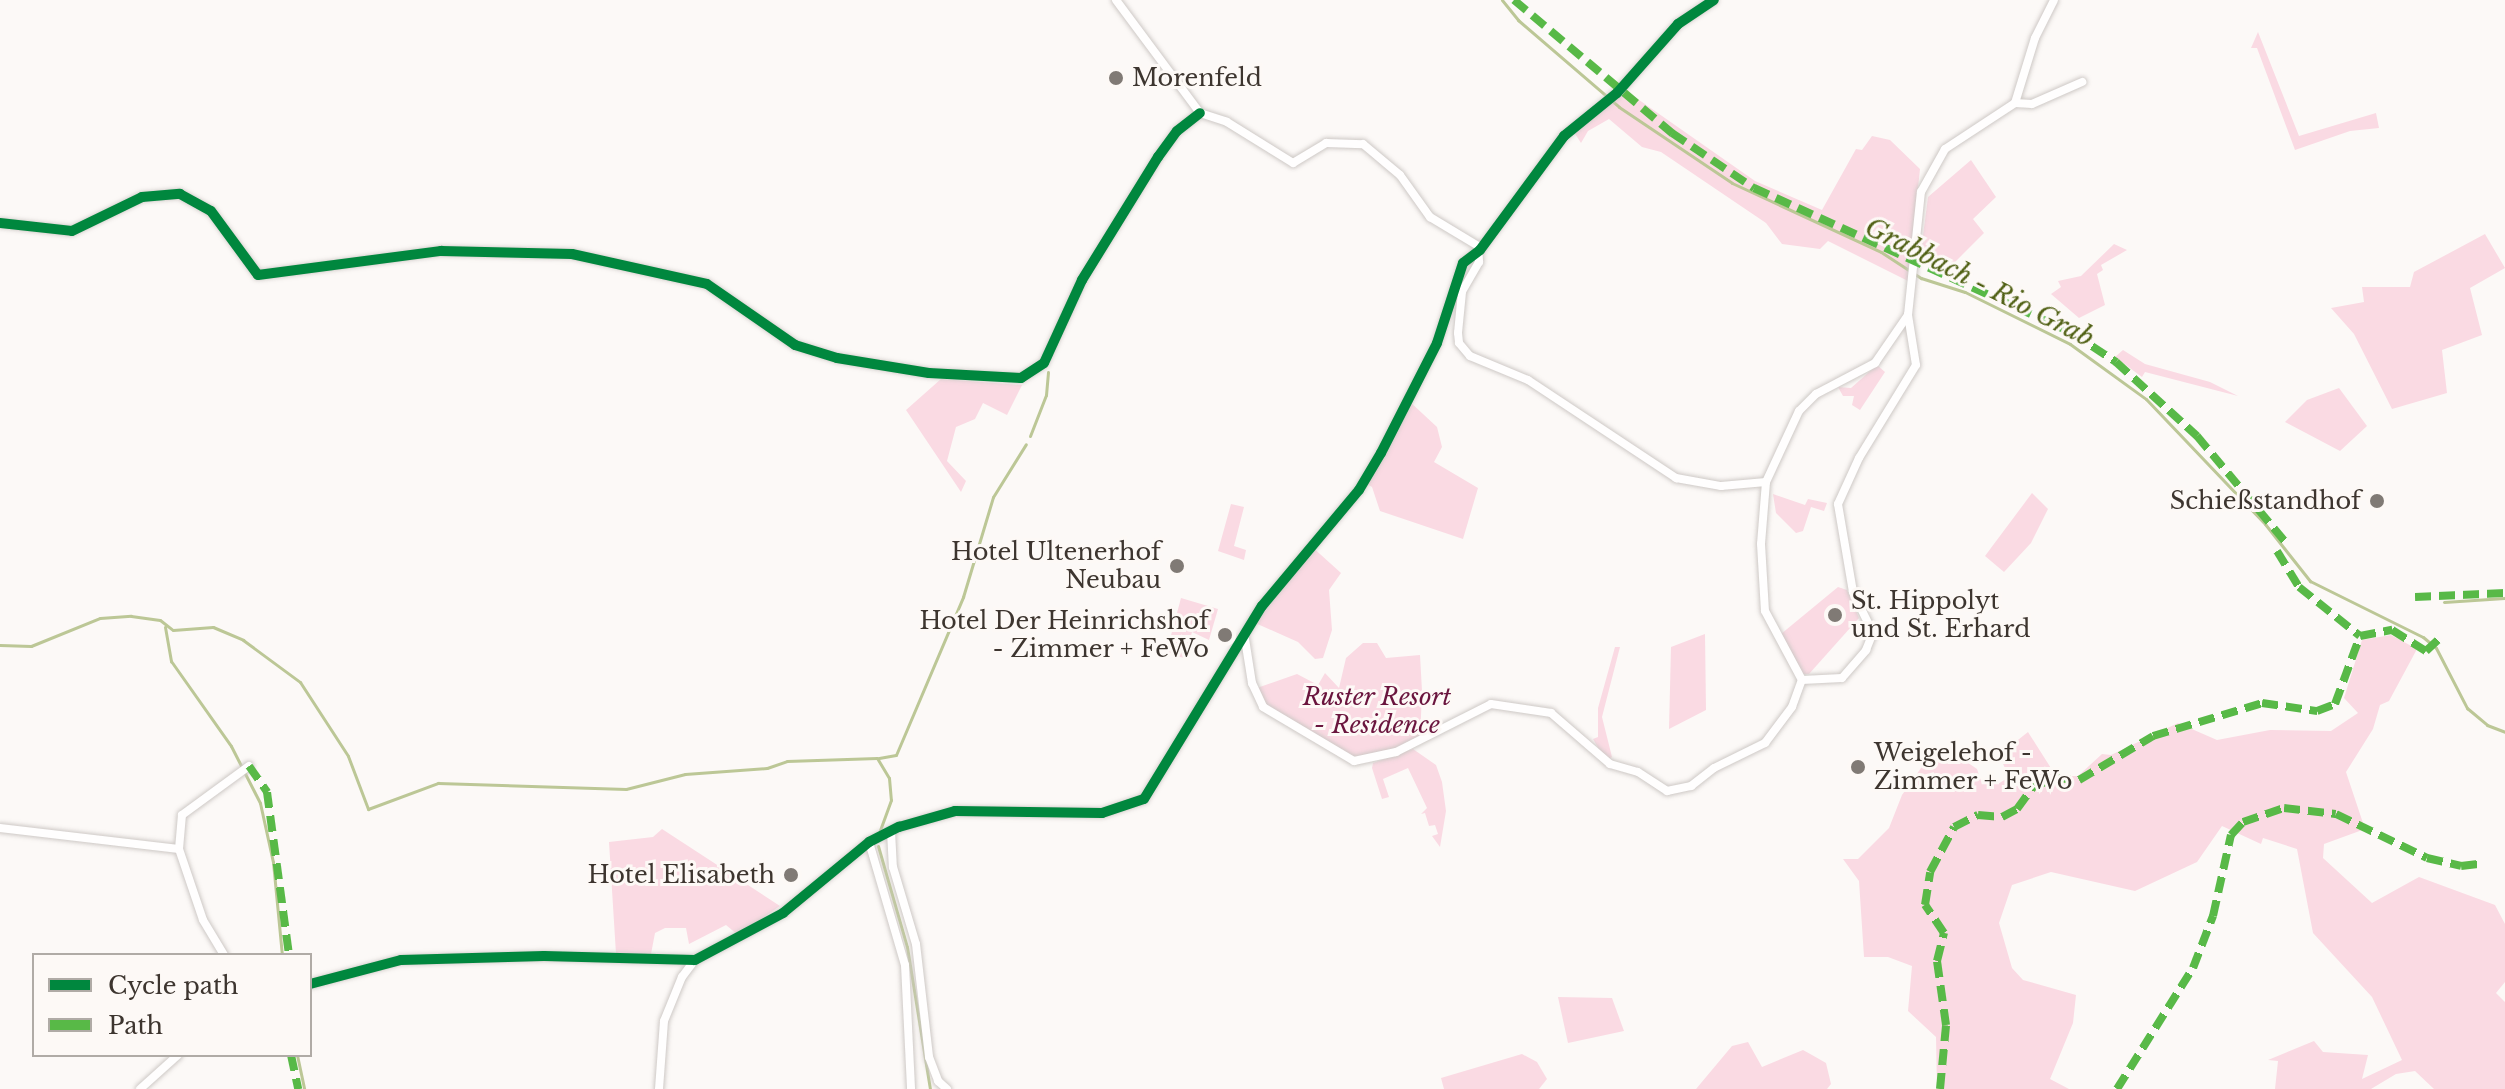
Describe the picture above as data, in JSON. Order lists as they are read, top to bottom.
{
  "water": ["Grabbach - Rio Grab"],
  "parks": ["Ruster Resort - Residence"],
  "places": [
    "Morenfeld",
    "Schießstandhof",
    "Hotel Ultenerhof Neubau",
    "St. Hippolyt und St. Erhard",
    "Hotel Der Heinrichshof - Zimmer + FeWo",
    "Weigelehof - Zimmer + FeWo",
    "Hotel Elisabeth"
  ],
  "legend": ["Cycle path", "Path"]
}
